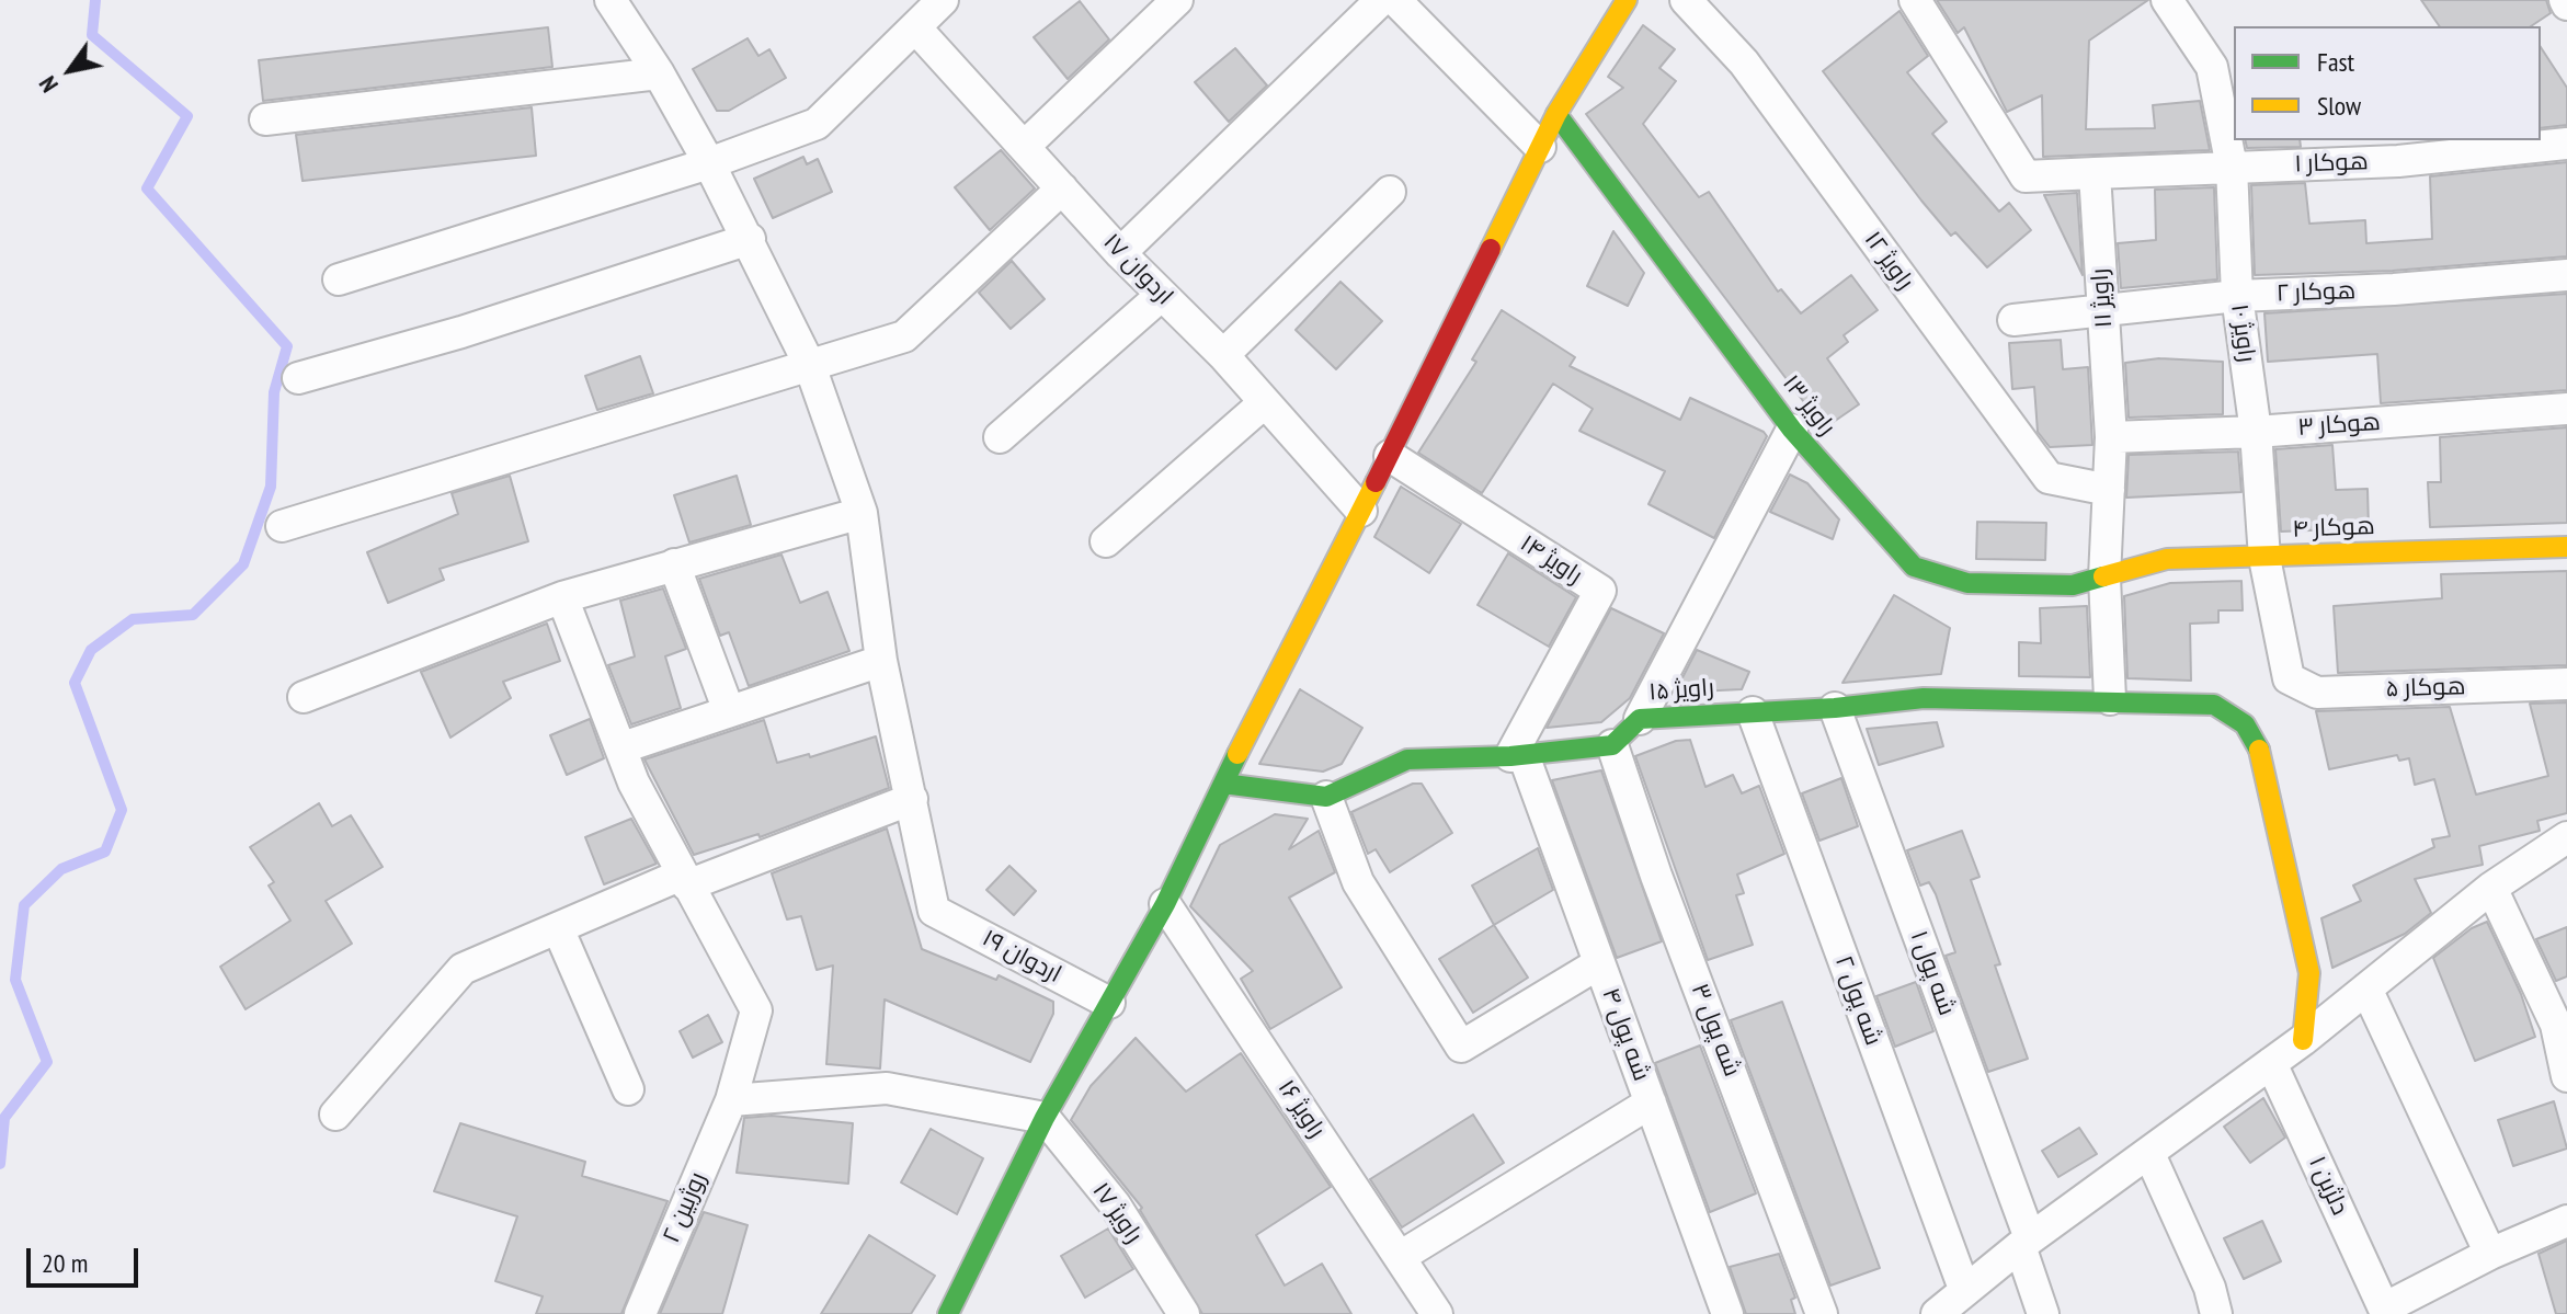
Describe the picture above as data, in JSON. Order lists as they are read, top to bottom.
{
  "streets": {
    "street": [
      "هوکار ۱",
      "راویژ ۱۲",
      "اردوان ۱۷",
      "هوکار ۲",
      "راویژ ۱۱",
      "راویژ ۱۰",
      "راویژ ۱۳",
      "هوکار ۳",
      "هوکار ۴",
      "راویژ ۱۴",
      "هوکار ۵",
      "راویژ ۱۵",
      "اردوان ۱۹",
      "شه پول ۱",
      "شه پول ۲",
      "شه پول ۳",
      "شه پول ۴",
      "راویژ ۱۶",
      "دلژین ۱",
      "روژبین ۲",
      "راویژ ۱۷"
    ]
  },
  "crossings": [
    ["هوکار ۱", "راویژ ۱۱"],
    ["هوکار ۱", "راویژ ۱۰"],
    ["راویژ ۱۲", "راویژ ۱۱"],
    ["هوکار ۲", "راویژ ۱۱"],
    ["هوکار ۲", "راویژ ۱۰"],
    ["راویژ ۱۱", "راویژ ۱۳"],
    ["راویژ ۱۱", "هوکار ۳"],
    ["راویژ ۱۱", "هوکار ۴"],
    ["راویژ ۱۱", "راویژ ۱۵"],
    ["راویژ ۱۰", "هوکار ۳"],
    ["راویژ ۱۰", "هوکار ۴"],
    ["راویژ ۱۰", "هوکار ۵"],
    ["راویژ ۱۳", "هوکار ۴"],
    ["راویژ ۱۴", "شه پول ۴"],
    ["راویژ ۱۵", "شه پول ۱"],
    ["راویژ ۱۵", "شه پول ۲"],
    ["راویژ ۱۵", "شه پول ۳"]
  ],
  "legend": ["Fast", "Slow"],
  "scale_bar": "20 m",
  "north": "bottom left"
}
